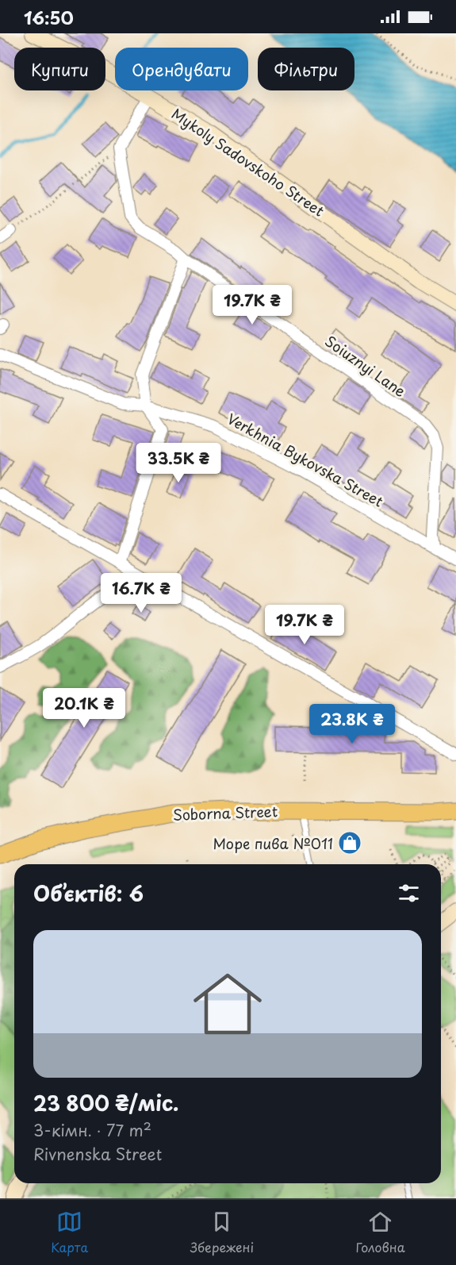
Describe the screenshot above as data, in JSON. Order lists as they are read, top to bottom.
{
  "streets": {
    "main road": ["Soborna Street"],
    "street": ["Mykoly Sadovskoho Street", "Soiuznyi Lane", "Verkhnia Bykovska Street"]
  },
  "crossings": [
    ["Soiuznyi Lane", "Verkhnia Bykovska Street"]
  ],
  "places": {
    "shop": ["Море пива №011"]
  },
  "page": {
    "status": "16:50",
    "chip": ["Купити", "Орендувати", "Фільтри"],
    "price": [
      "19.7K ₴",
      "33.5K ₴",
      "16.7K ₴",
      "19.7K ₴",
      "20.1K ₴",
      "23.8K ₴"
    ],
    "heading": "Об’єктів: 6",
    "list": [
      {
        "name": "23 800 ₴/міс.",
        "note": "3-кімн. · 77 m² · Rivnenska Street"
      }
    ],
    "tabs": ["Карта", "Збережені", "Головна"]
  }
}
